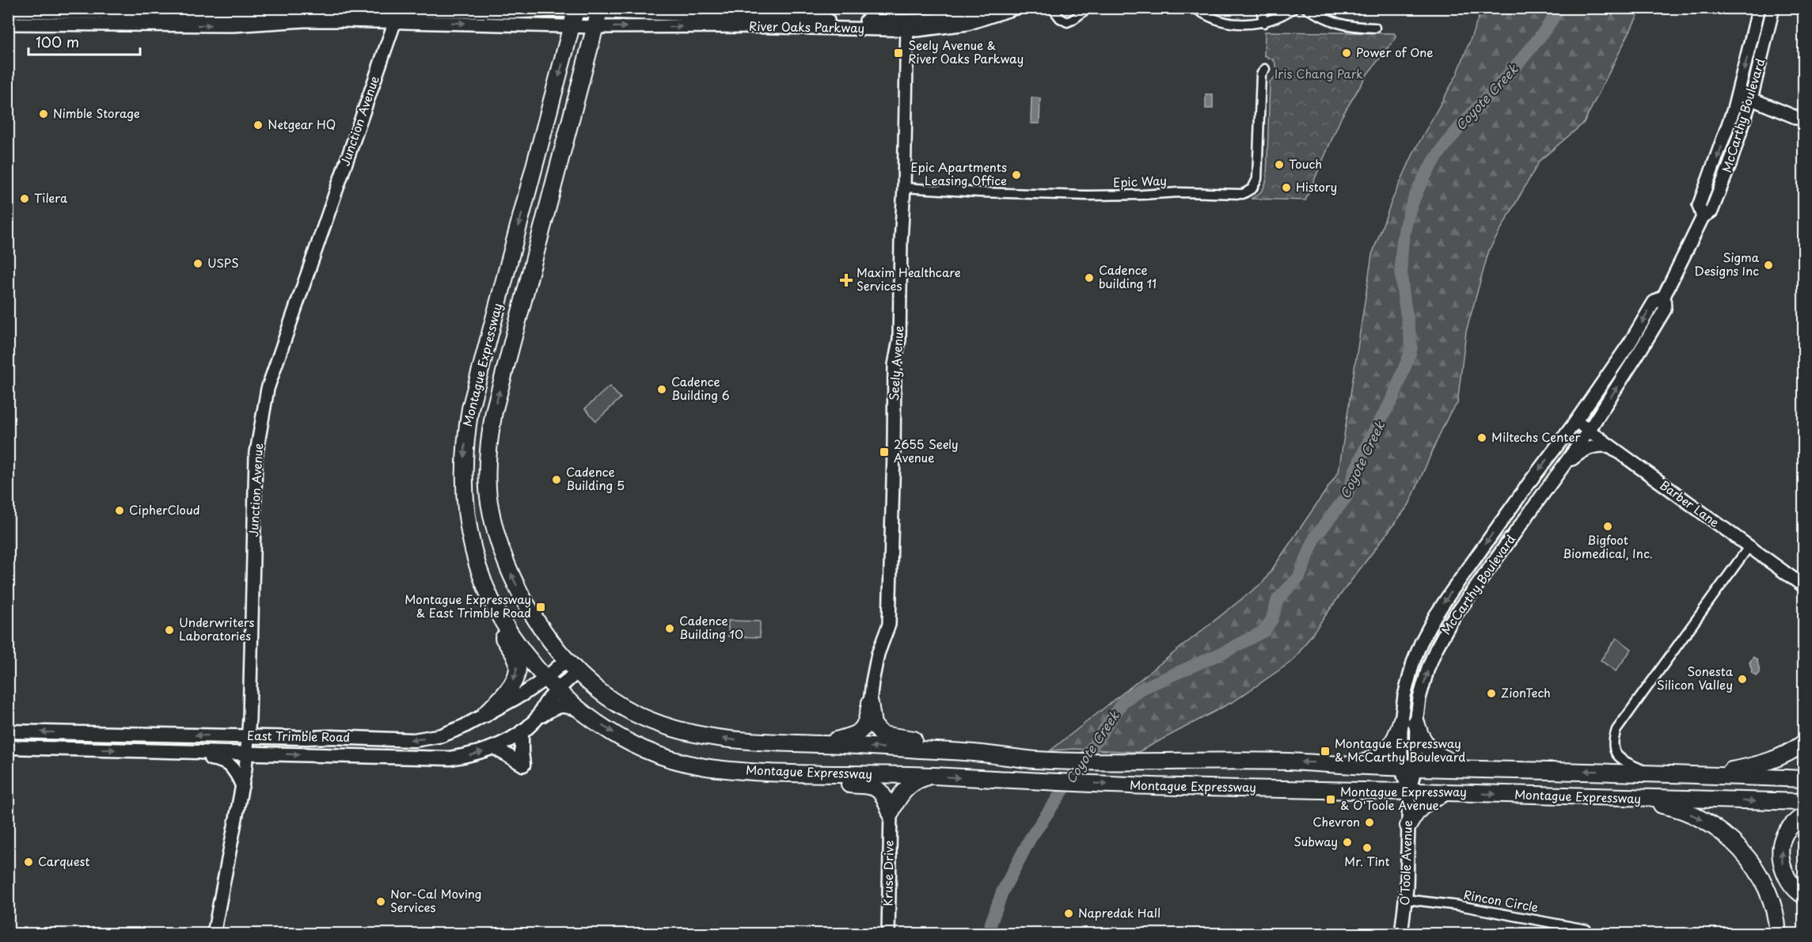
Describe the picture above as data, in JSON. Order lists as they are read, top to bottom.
{
  "streets": {
    "highway": ["Montague Expressway"],
    "main road": ["East Trimble Road"],
    "street": [
      "River Oaks Parkway",
      "McCarthy Boulevard",
      "Junction Avenue",
      "Epic Way",
      "Seely Avenue",
      "Barber Lane",
      "O’Toole Avenue",
      "Kruse Drive",
      "Rincon Circle"
    ]
  },
  "crossings": [
    ["River Oaks Parkway", "Seely Avenue"],
    ["River Oaks Parkway", "Montague Expressway"],
    ["McCarthy Boulevard", "Montague Expressway"],
    ["McCarthy Boulevard", "Barber Lane"],
    ["McCarthy Boulevard", "O’Toole Avenue"],
    ["Junction Avenue", "East Trimble Road"],
    ["Epic Way", "Seely Avenue"],
    ["Montague Expressway", "East Trimble Road"],
    ["Montague Expressway", "O’Toole Avenue"],
    ["O’Toole Avenue", "Rincon Circle"]
  ],
  "water": ["Coyote Creek"],
  "parks": ["Iris Chang Park"],
  "places": {
    "transit": [
      "Seely Avenue & River Oaks Parkway",
      "2655 Seely Avenue",
      "Montague Expressway & East Trimble Road",
      "Montague Expressway & McCarthy Boulevard",
      "Montague Expressway & O'Toole Avenue"
    ],
    "other": [
      "Power of One",
      "Nimble Storage",
      "Netgear HQ",
      "Touch",
      "Epic Apartments Leasing Office",
      "History",
      "Tilera",
      "USPS",
      "Sigma Designs Inc",
      "Cadence building 11",
      "Cadence Building 6",
      "Miltechs Center",
      "Cadence Building 5",
      "CipherCloud",
      "Bigfoot Biomedical, Inc.",
      "Cadence Building 10",
      "Underwriters Laboratories",
      "Sonesta Silicon Valley",
      "ZionTech",
      "Chevron",
      "Subway",
      "Mr. Tint",
      "Carquest",
      "Nor-Cal Moving Services",
      "Napredak Hall"
    ],
    "health": ["Maxim Healthcare Services"]
  },
  "scale_bar": "100 m"
}
